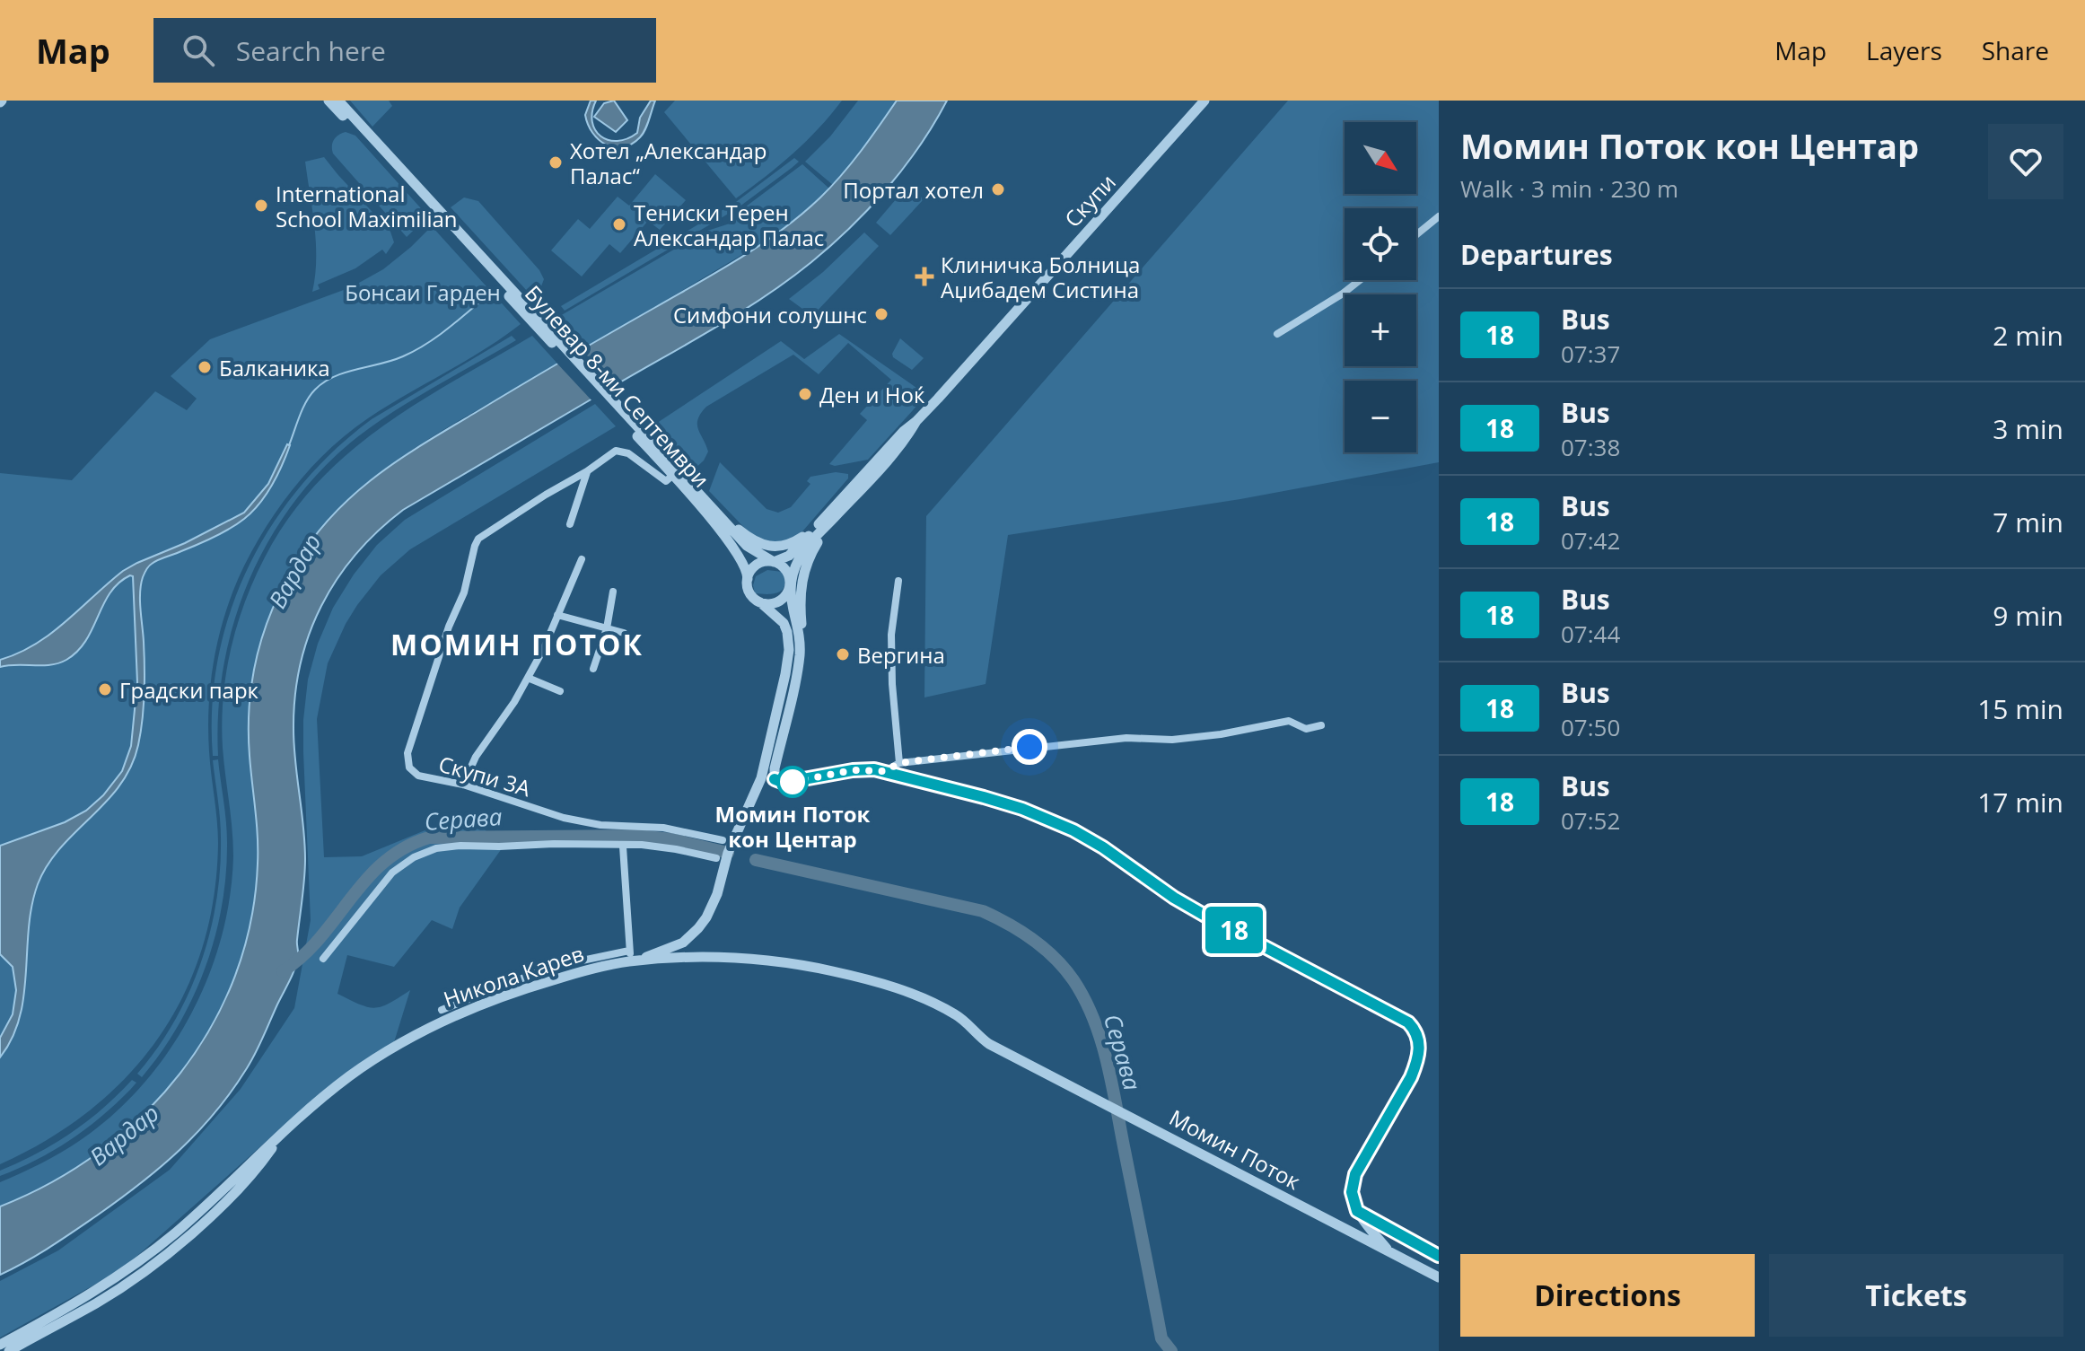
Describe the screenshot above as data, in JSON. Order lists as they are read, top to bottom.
{
  "streets": {
    "street": [
      "Скупи",
      "Булевар 8-ми Септември",
      "Скупи 3А",
      "Никола Карев",
      "Момин Поток"
    ]
  },
  "crossings": [
    ["Скупи", "Булевар 8-ми Септември"],
    ["Булевар 8-ми Септември", "Скупи 3А"],
    ["Никола Карев", "Момин Поток"]
  ],
  "districts": ["МОМИН ПОТОК"],
  "water": ["Вардар", "Серава"],
  "parks": ["Бонсаи Гарден"],
  "places": {
    "other": [
      "Хотел „Александар Палас“",
      "Портал хотел",
      "International School Maximilian",
      "Тениски Терен Александар Палас",
      "Симфони солушнс",
      "Балканика",
      "Ден и Ноќ",
      "Вергина",
      "Градски парк",
      "Момин Поток кон Центар"
    ],
    "health": ["Клиничка Болница Аџибадем Систина"]
  },
  "lines": ["bus line 18"],
  "north": "bottom right",
  "page": {
    "header": "Map",
    "search": "Search here",
    "nav": ["Map", "Layers", "Share"],
    "on_map": "18",
    "heading": [
      ["Момин Поток кон Центар", "Walk · 3 min · 230 m"],
      "Departures"
    ],
    "map_buttons": ["+", "−"],
    "list": [
      {
        "mark": "18",
        "name": "Bus",
        "note": "07:37",
        "value": "2 min"
      },
      {
        "mark": "18",
        "name": "Bus",
        "note": "07:38",
        "value": "3 min"
      },
      {
        "mark": "18",
        "name": "Bus",
        "note": "07:42",
        "value": "7 min"
      },
      {
        "mark": "18",
        "name": "Bus",
        "note": "07:44",
        "value": "9 min"
      },
      {
        "mark": "18",
        "name": "Bus",
        "note": "07:50",
        "value": "15 min"
      },
      {
        "mark": "18",
        "name": "Bus",
        "note": "07:52",
        "value": "17 min"
      }
    ],
    "buttons": ["Directions", "Tickets"]
  }
}
